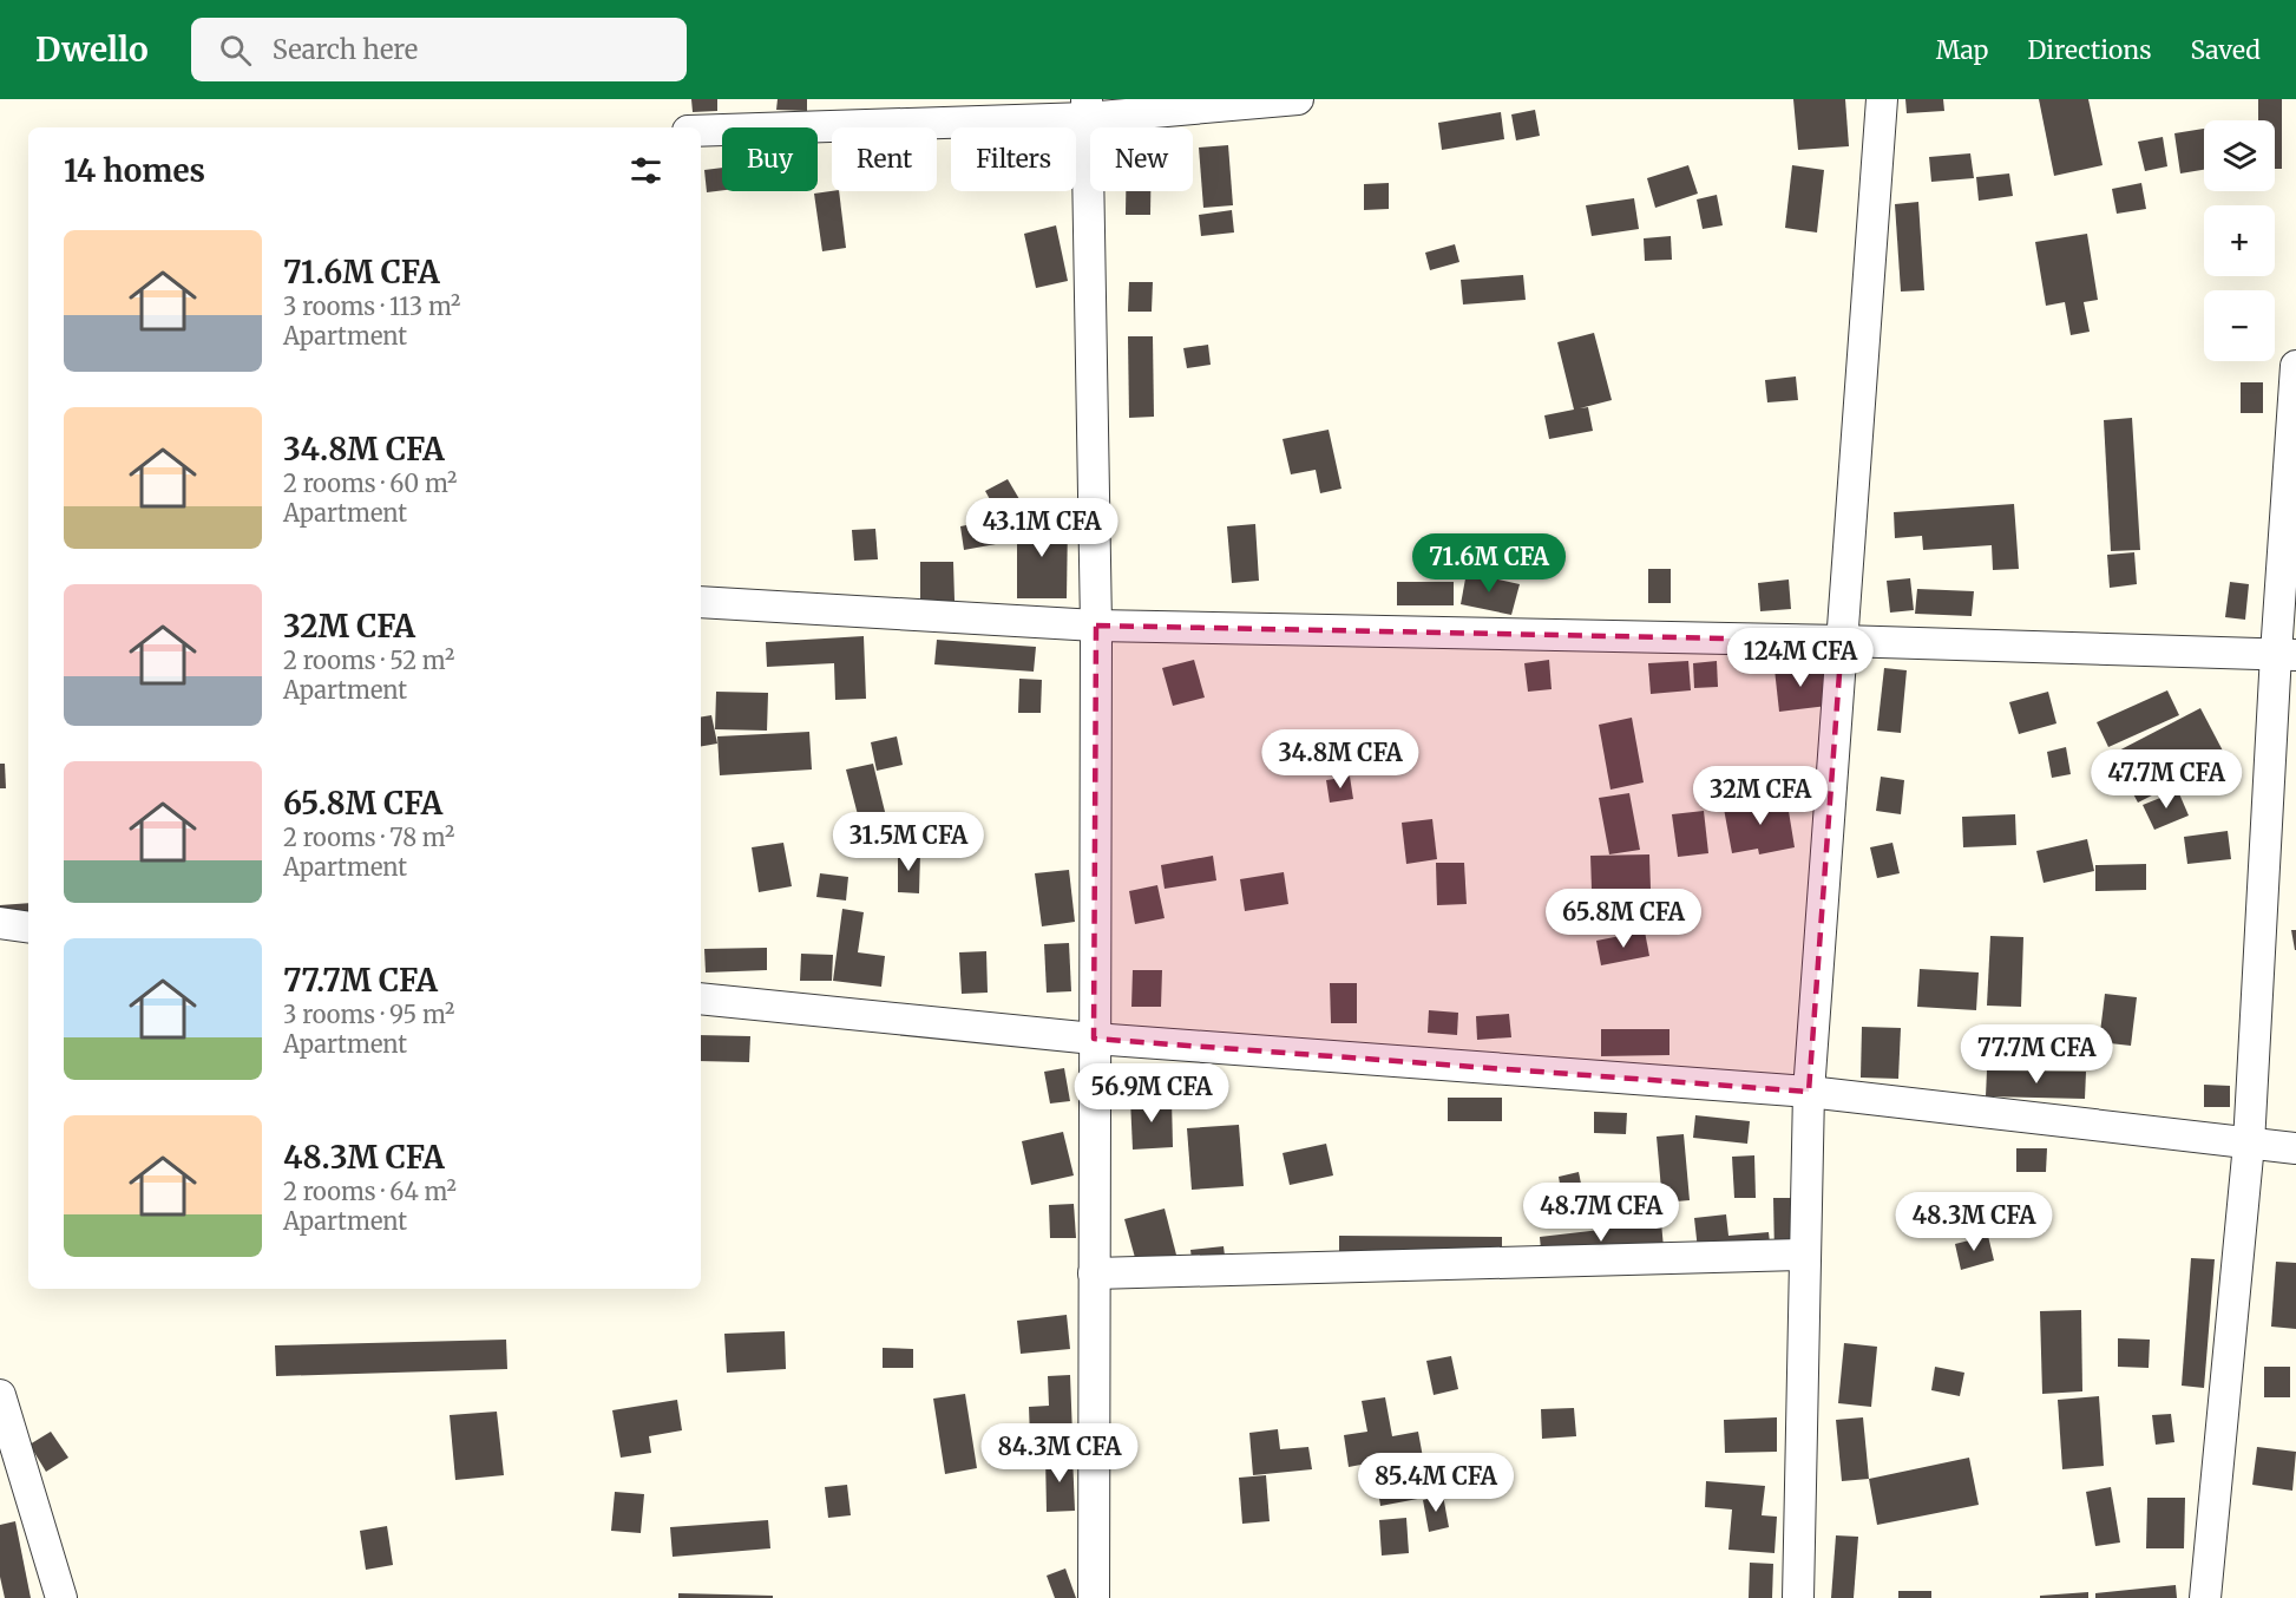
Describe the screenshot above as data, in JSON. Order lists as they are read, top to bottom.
{
  "page": {
    "header": "Dwello",
    "search": "Search here",
    "nav": ["Map", "Directions", "Saved"],
    "map_buttons": ["+", "−"],
    "chip": [
      "Buy",
      "Rent",
      "Filters",
      "New"
    ],
    "heading": "14 homes",
    "list": [
      {
        "name": "71.6M CFA",
        "note": "3 rooms · 113 m² · Apartment"
      },
      {
        "name": "34.8M CFA",
        "note": "2 rooms · 60 m² · Apartment"
      },
      {
        "name": "32M CFA",
        "note": "2 rooms · 52 m² · Apartment"
      },
      {
        "name": "65.8M CFA",
        "note": "2 rooms · 78 m² · Apartment"
      },
      {
        "name": "77.7M CFA",
        "note": "3 rooms · 95 m² · Apartment"
      },
      {
        "name": "48.3M CFA",
        "note": "2 rooms · 64 m² · Apartment"
      }
    ],
    "price": [
      "43.1M CFA",
      "71.6M CFA",
      "124M CFA",
      "34.8M CFA",
      "47.7M CFA",
      "32M CFA",
      "31.5M CFA",
      "65.8M CFA",
      "77.7M CFA",
      "56.9M CFA",
      "48.7M CFA",
      "48.3M CFA",
      "84.3M CFA",
      "85.4M CFA"
    ]
  }
}
